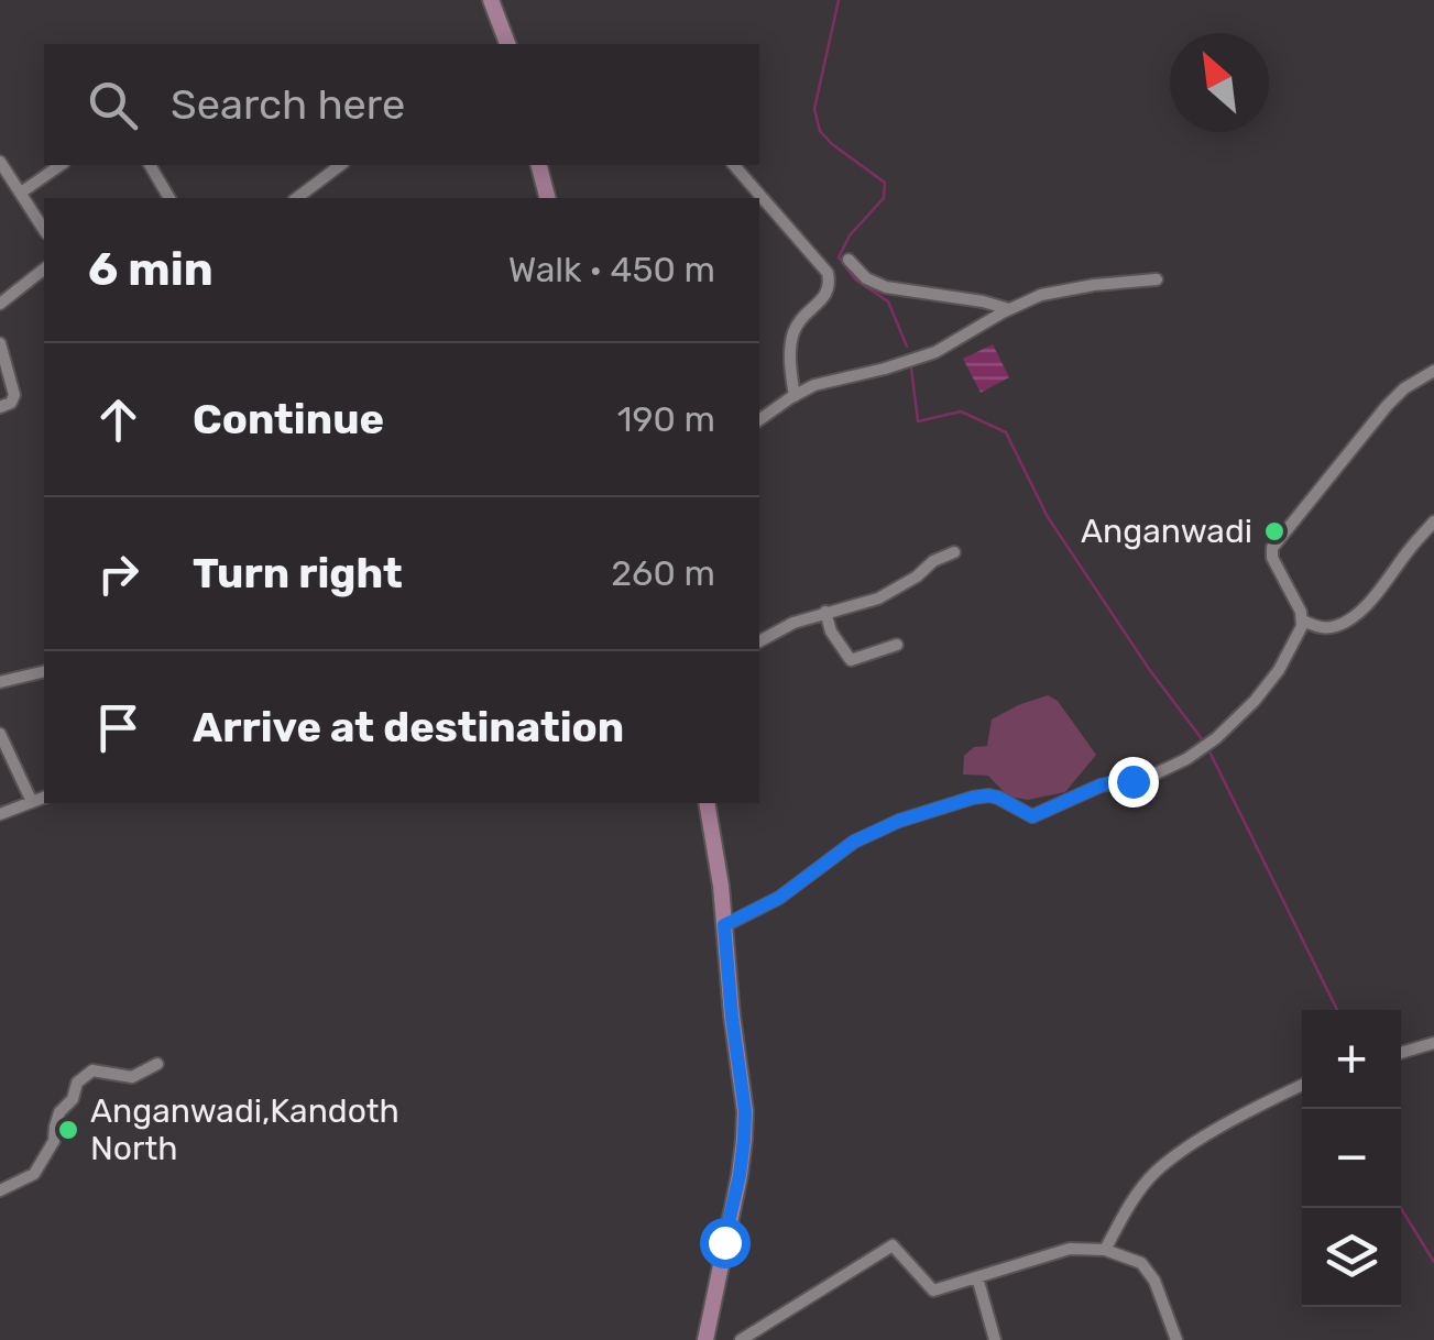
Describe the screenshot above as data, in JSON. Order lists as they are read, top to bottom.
{
  "places": ["Anganwadi", "Anganwadi,Kandoth North"],
  "north": "top left",
  "page": {
    "search": "Search here",
    "heading": ["6 min", "Walk · 450 m"],
    "list": [
      ["Continue", "190 m"],
      ["Turn right", "260 m"],
      "Arrive at destination"
    ],
    "map_buttons": ["+", "−"]
  }
}
